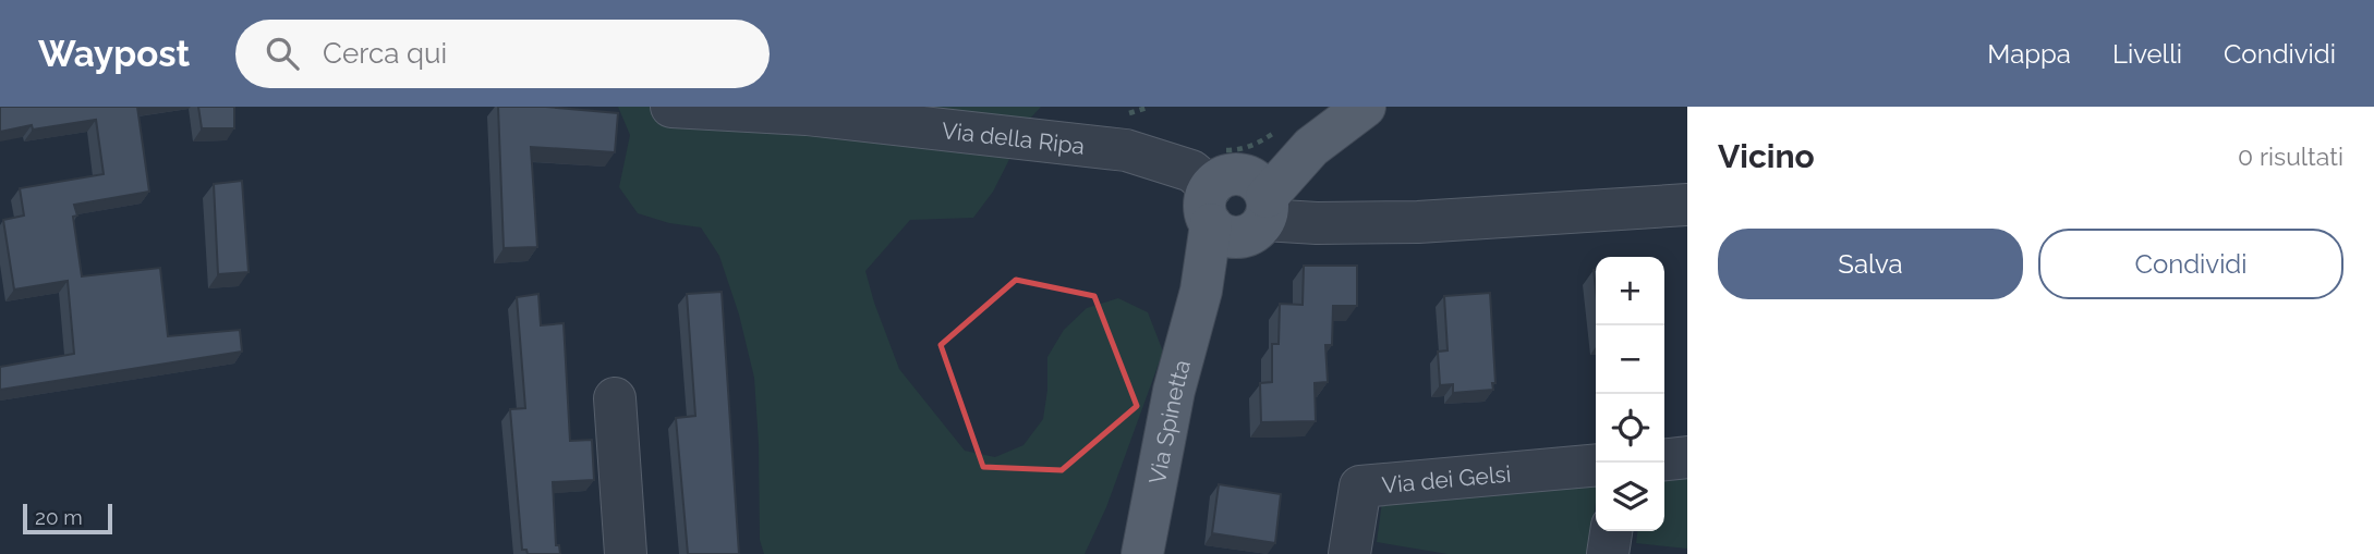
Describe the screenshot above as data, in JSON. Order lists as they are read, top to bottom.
{
  "streets": {
    "main road": ["Via Spinetta"],
    "street": ["Via della Ripa", "Via dei Gelsi"]
  },
  "crossings": [
    ["Via della Ripa", "Via Spinetta"]
  ],
  "scale_bar": "20 m",
  "page": {
    "header": "Waypost",
    "search": "Cerca qui",
    "nav": ["Mappa", "Livelli", "Condividi"],
    "heading": ["Vicino", "0 risultati"],
    "buttons": ["Salva", "Condividi"],
    "map_buttons": ["+", "−"],
    "scale": "20 m"
  }
}
